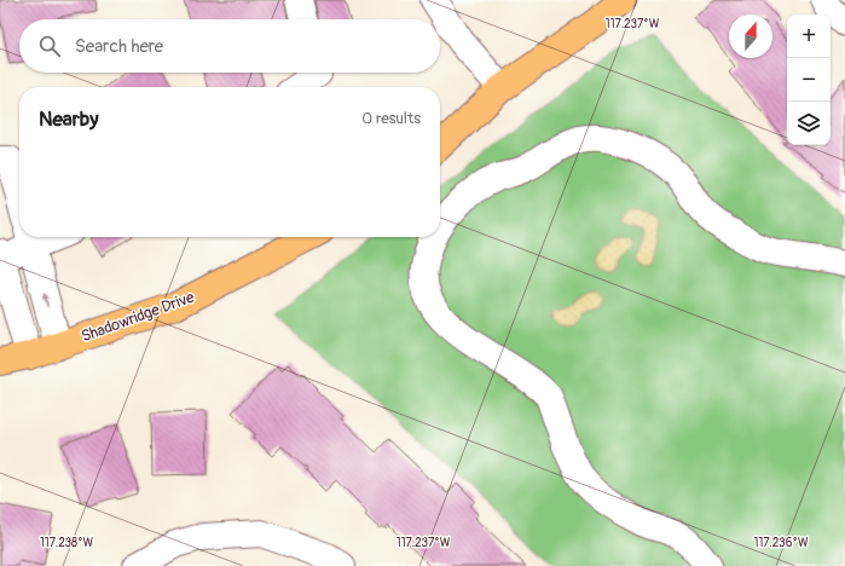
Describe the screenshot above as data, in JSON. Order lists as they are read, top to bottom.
{
  "streets": {
    "main road": ["Shadowridge Drive"]
  },
  "north": "top",
  "page": {
    "map_buttons": ["+", "−"],
    "search": "Search here",
    "heading": ["Nearby", "0 results"]
  },
  "coordinates": ["117.237°W", "117.238°W", "117.236°W"]
}
